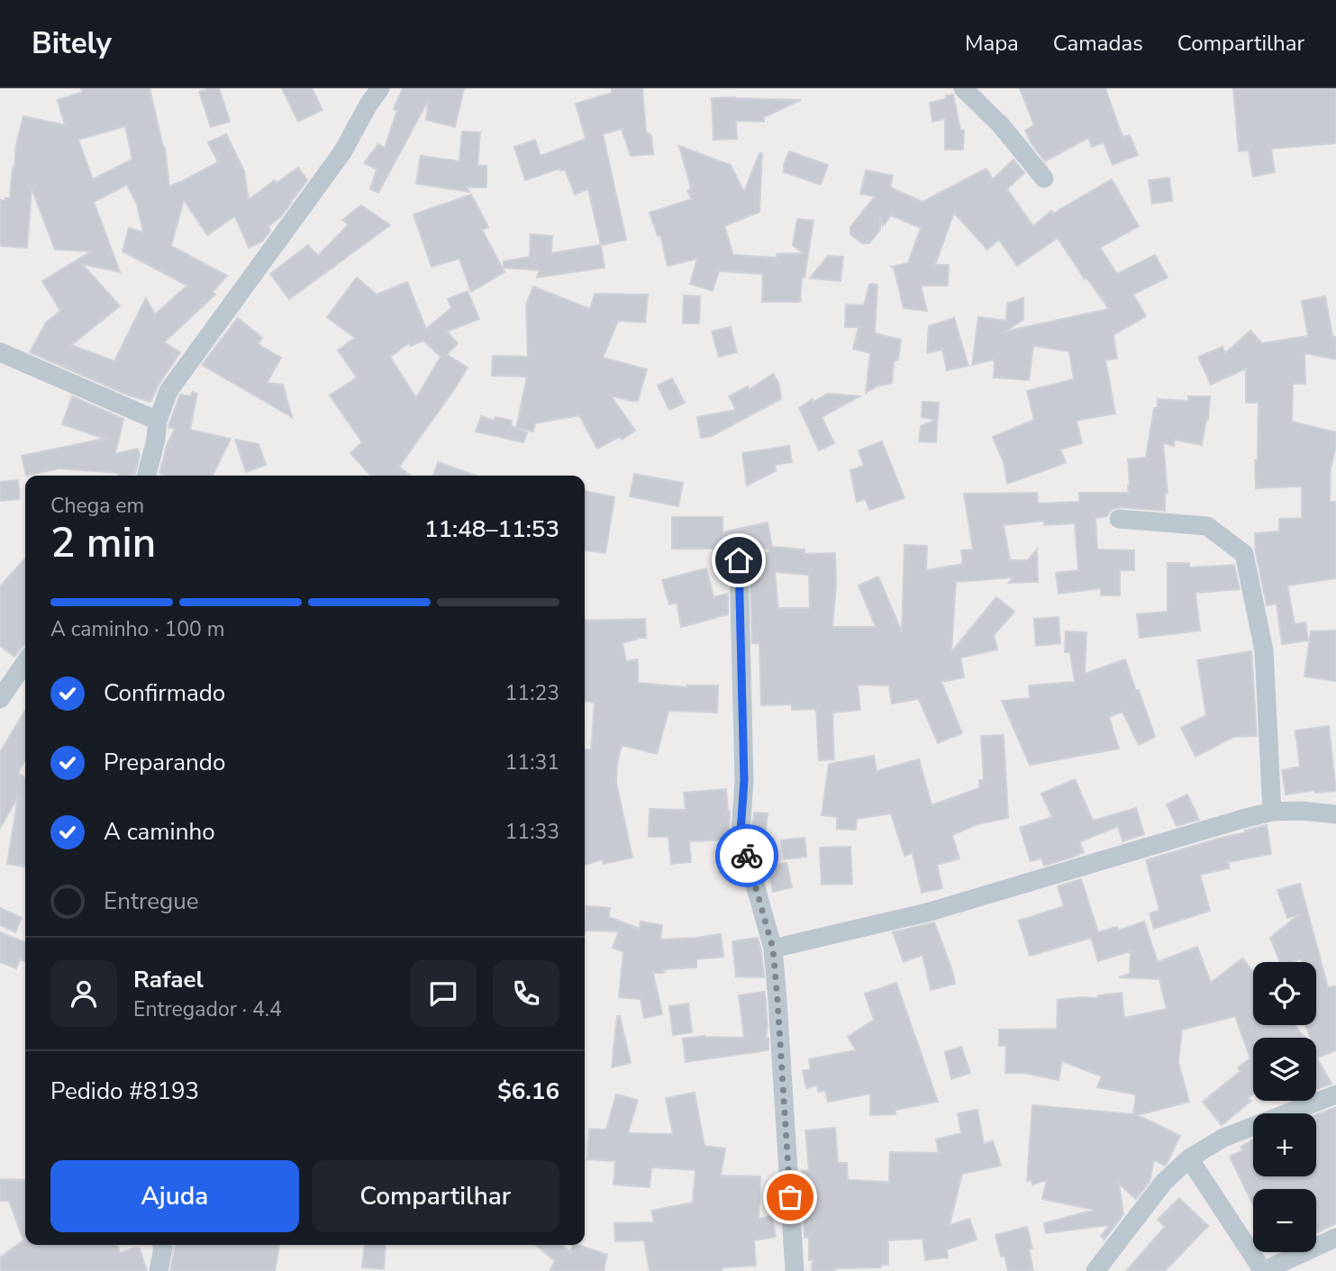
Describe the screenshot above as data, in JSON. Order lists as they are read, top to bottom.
{
  "page": {
    "header": "Bitely",
    "nav": ["Mapa", "Camadas", "Compartilhar"],
    "heading": ["2 min", "Chega em", "11:48–11:53"],
    "panel": [
      "Rafael",
      "Entregador · 4.4",
      "Pedido #8193",
      "$6.16"
    ],
    "bar": "A caminho · 100 m",
    "list": [
      ["Confirmado", "11:23"],
      ["Preparando", "11:31"],
      ["A caminho", "11:33"],
      "Entregue"
    ],
    "map_buttons": ["+", "−"],
    "buttons": ["Ajuda", "Compartilhar"]
  }
}
